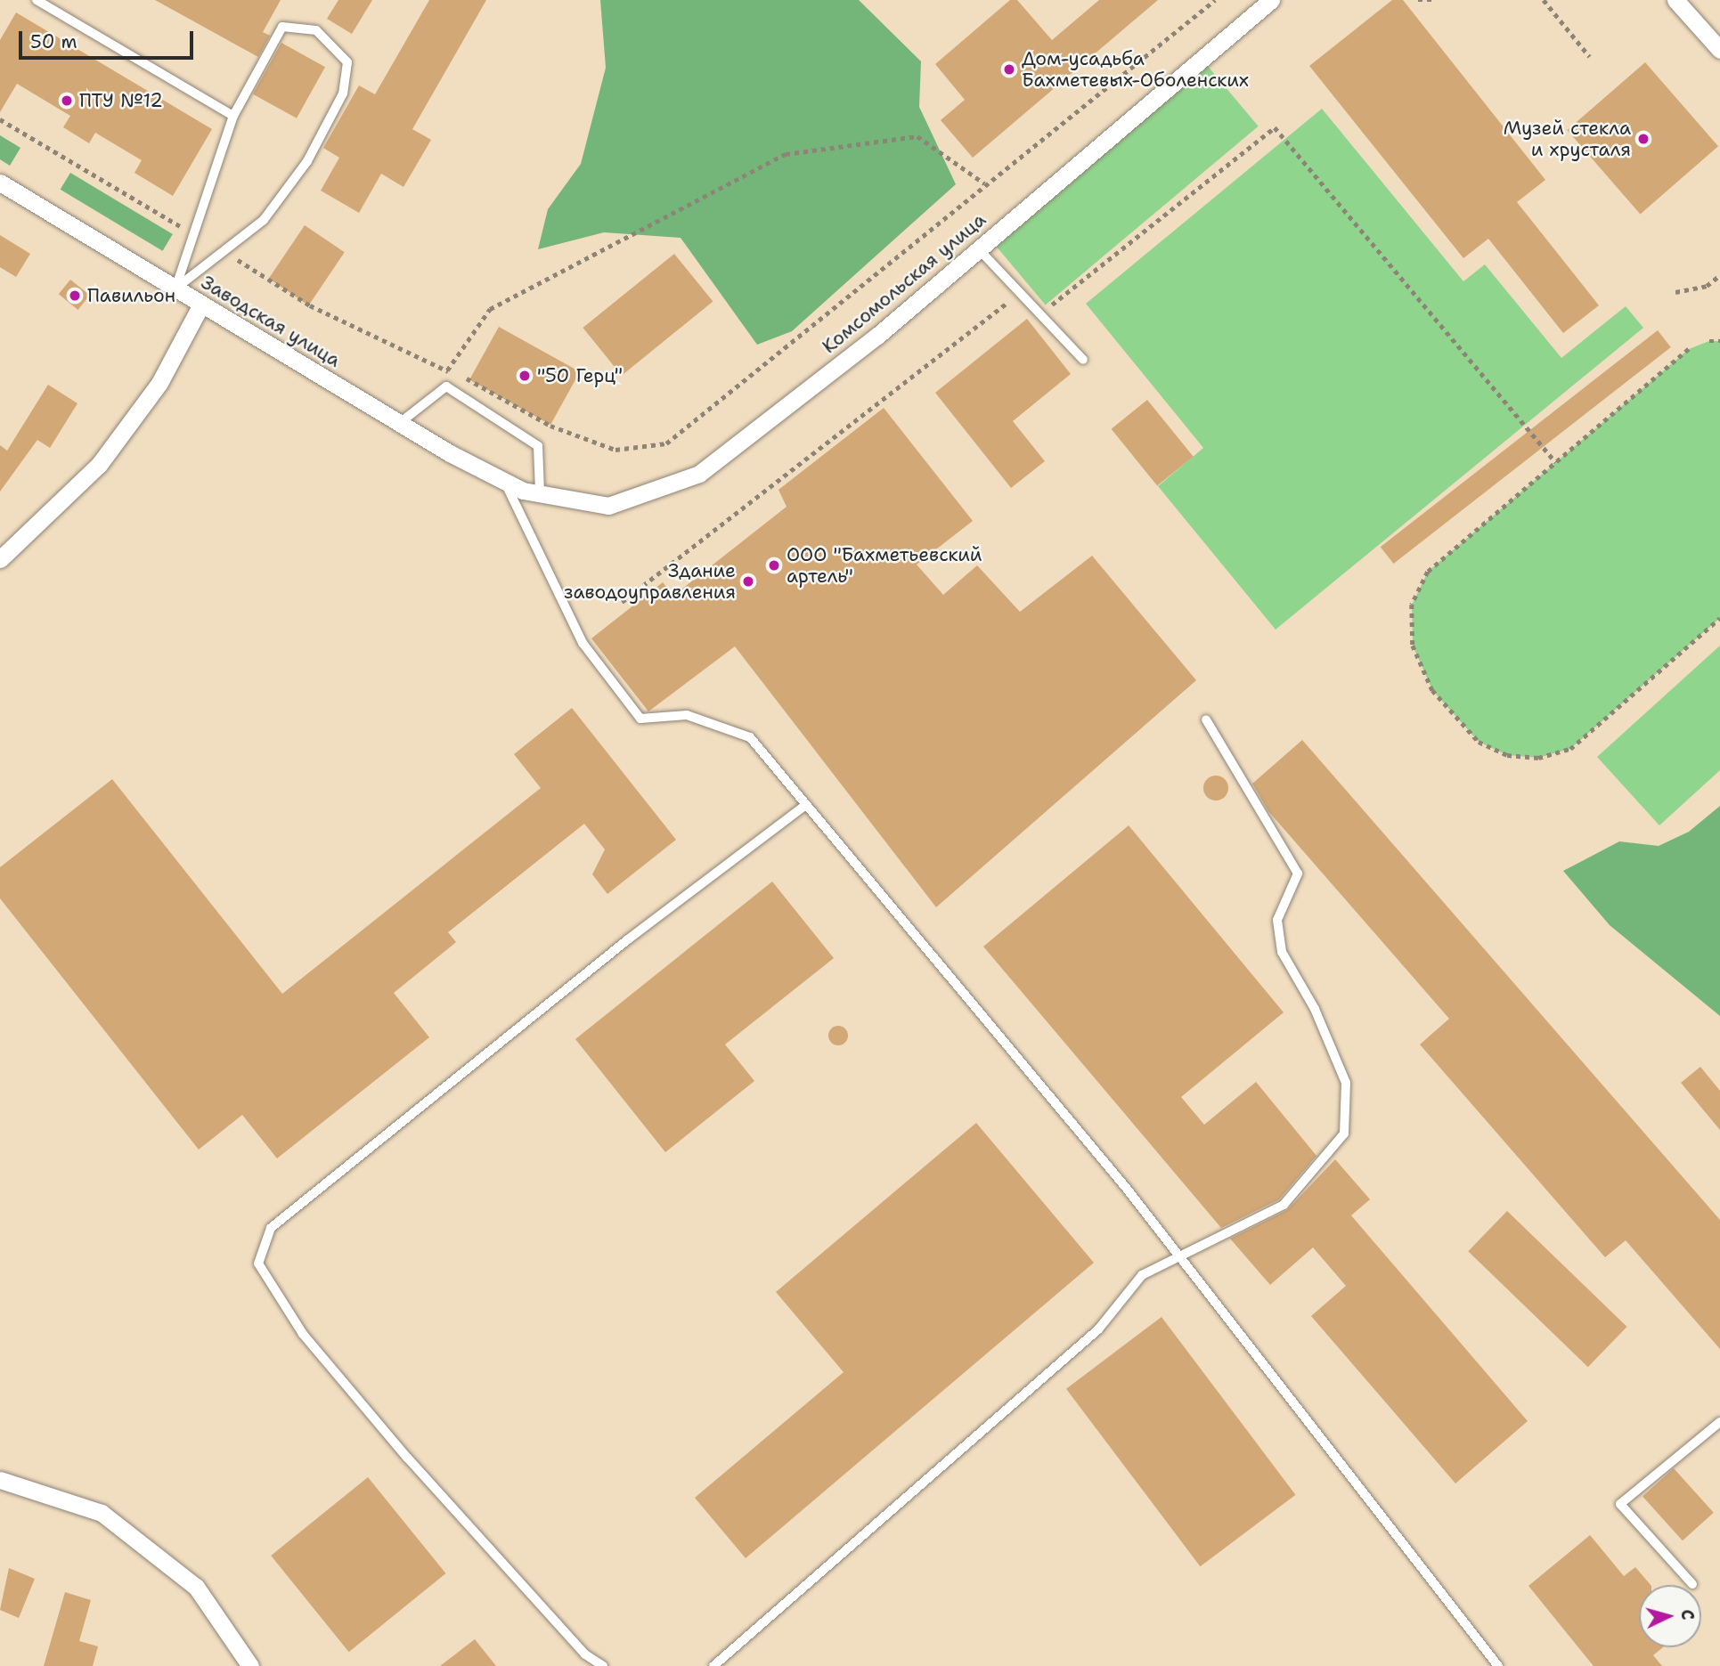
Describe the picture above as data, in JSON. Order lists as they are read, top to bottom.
{
  "streets": {
    "street": ["Комсомольская улица", "Заводская улица"]
  },
  "crossings": [
    ["Комсомольская улица", "Заводская улица"]
  ],
  "places": [
    "Дом-усадьба Бахметевых-Оболенских",
    "ПТУ №12",
    "Музей стекла и хрусталя",
    "Павильон",
    "\"50 Герц\"",
    "ООО \"Бахметьевский артель\"",
    "Здание заводоуправления"
  ],
  "scale_bar": "50 m",
  "north": "right"
}
